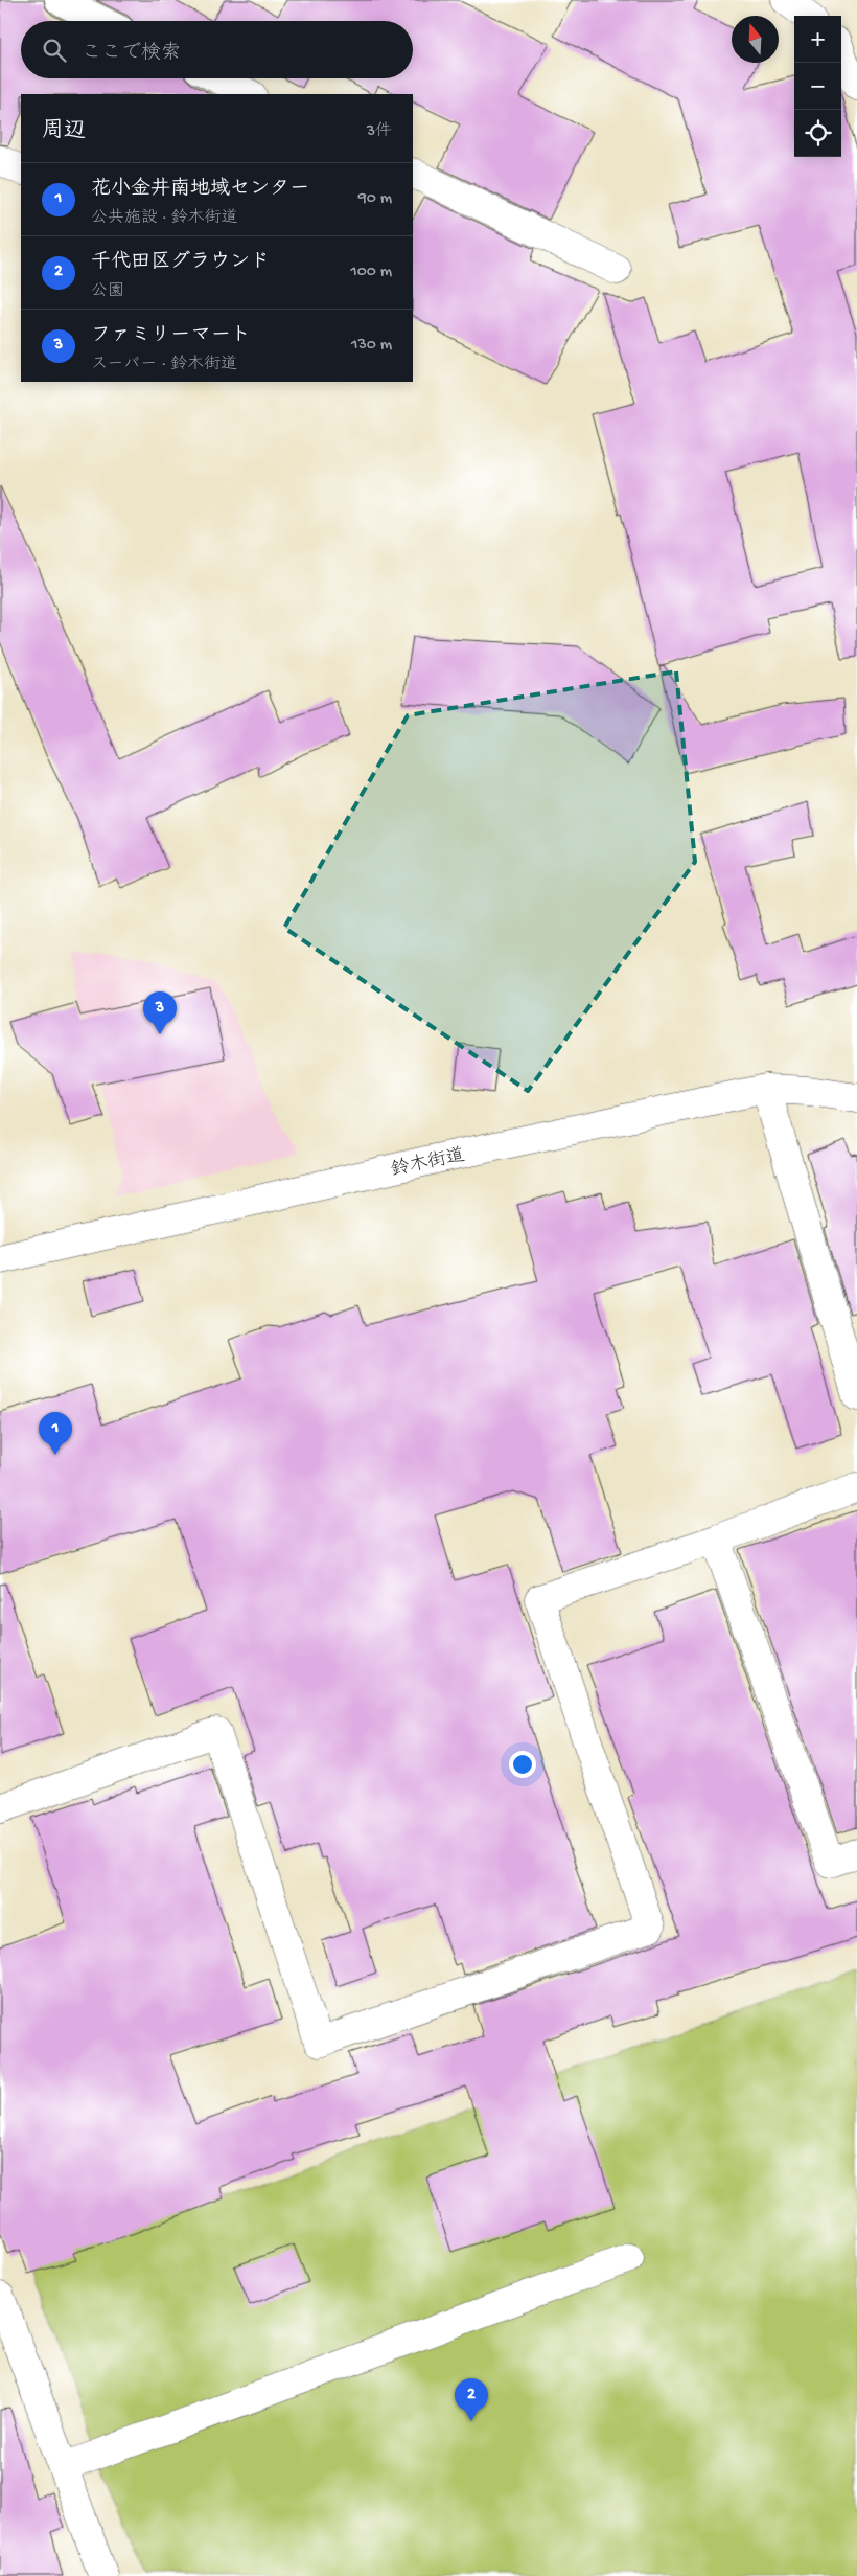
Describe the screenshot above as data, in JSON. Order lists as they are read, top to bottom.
{
  "streets": {
    "street": ["鈴木街道"]
  },
  "north": "top",
  "page": {
    "map_buttons": ["+", "−"],
    "search": "ここで検索",
    "heading": ["周辺", "3件"],
    "list": [
      {
        "mark": "1",
        "name": "花小金井南地域センター",
        "note": "公共施設 · 鈴木街道",
        "value": "90 m"
      },
      {
        "mark": "2",
        "name": "千代田区グラウンド",
        "note": "公園",
        "value": "100 m"
      },
      {
        "mark": "3",
        "name": "ファミリーマート",
        "note": "スーパー · 鈴木街道",
        "value": "130 m"
      }
    ],
    "pins": ["3", "1", "2"]
  }
}
